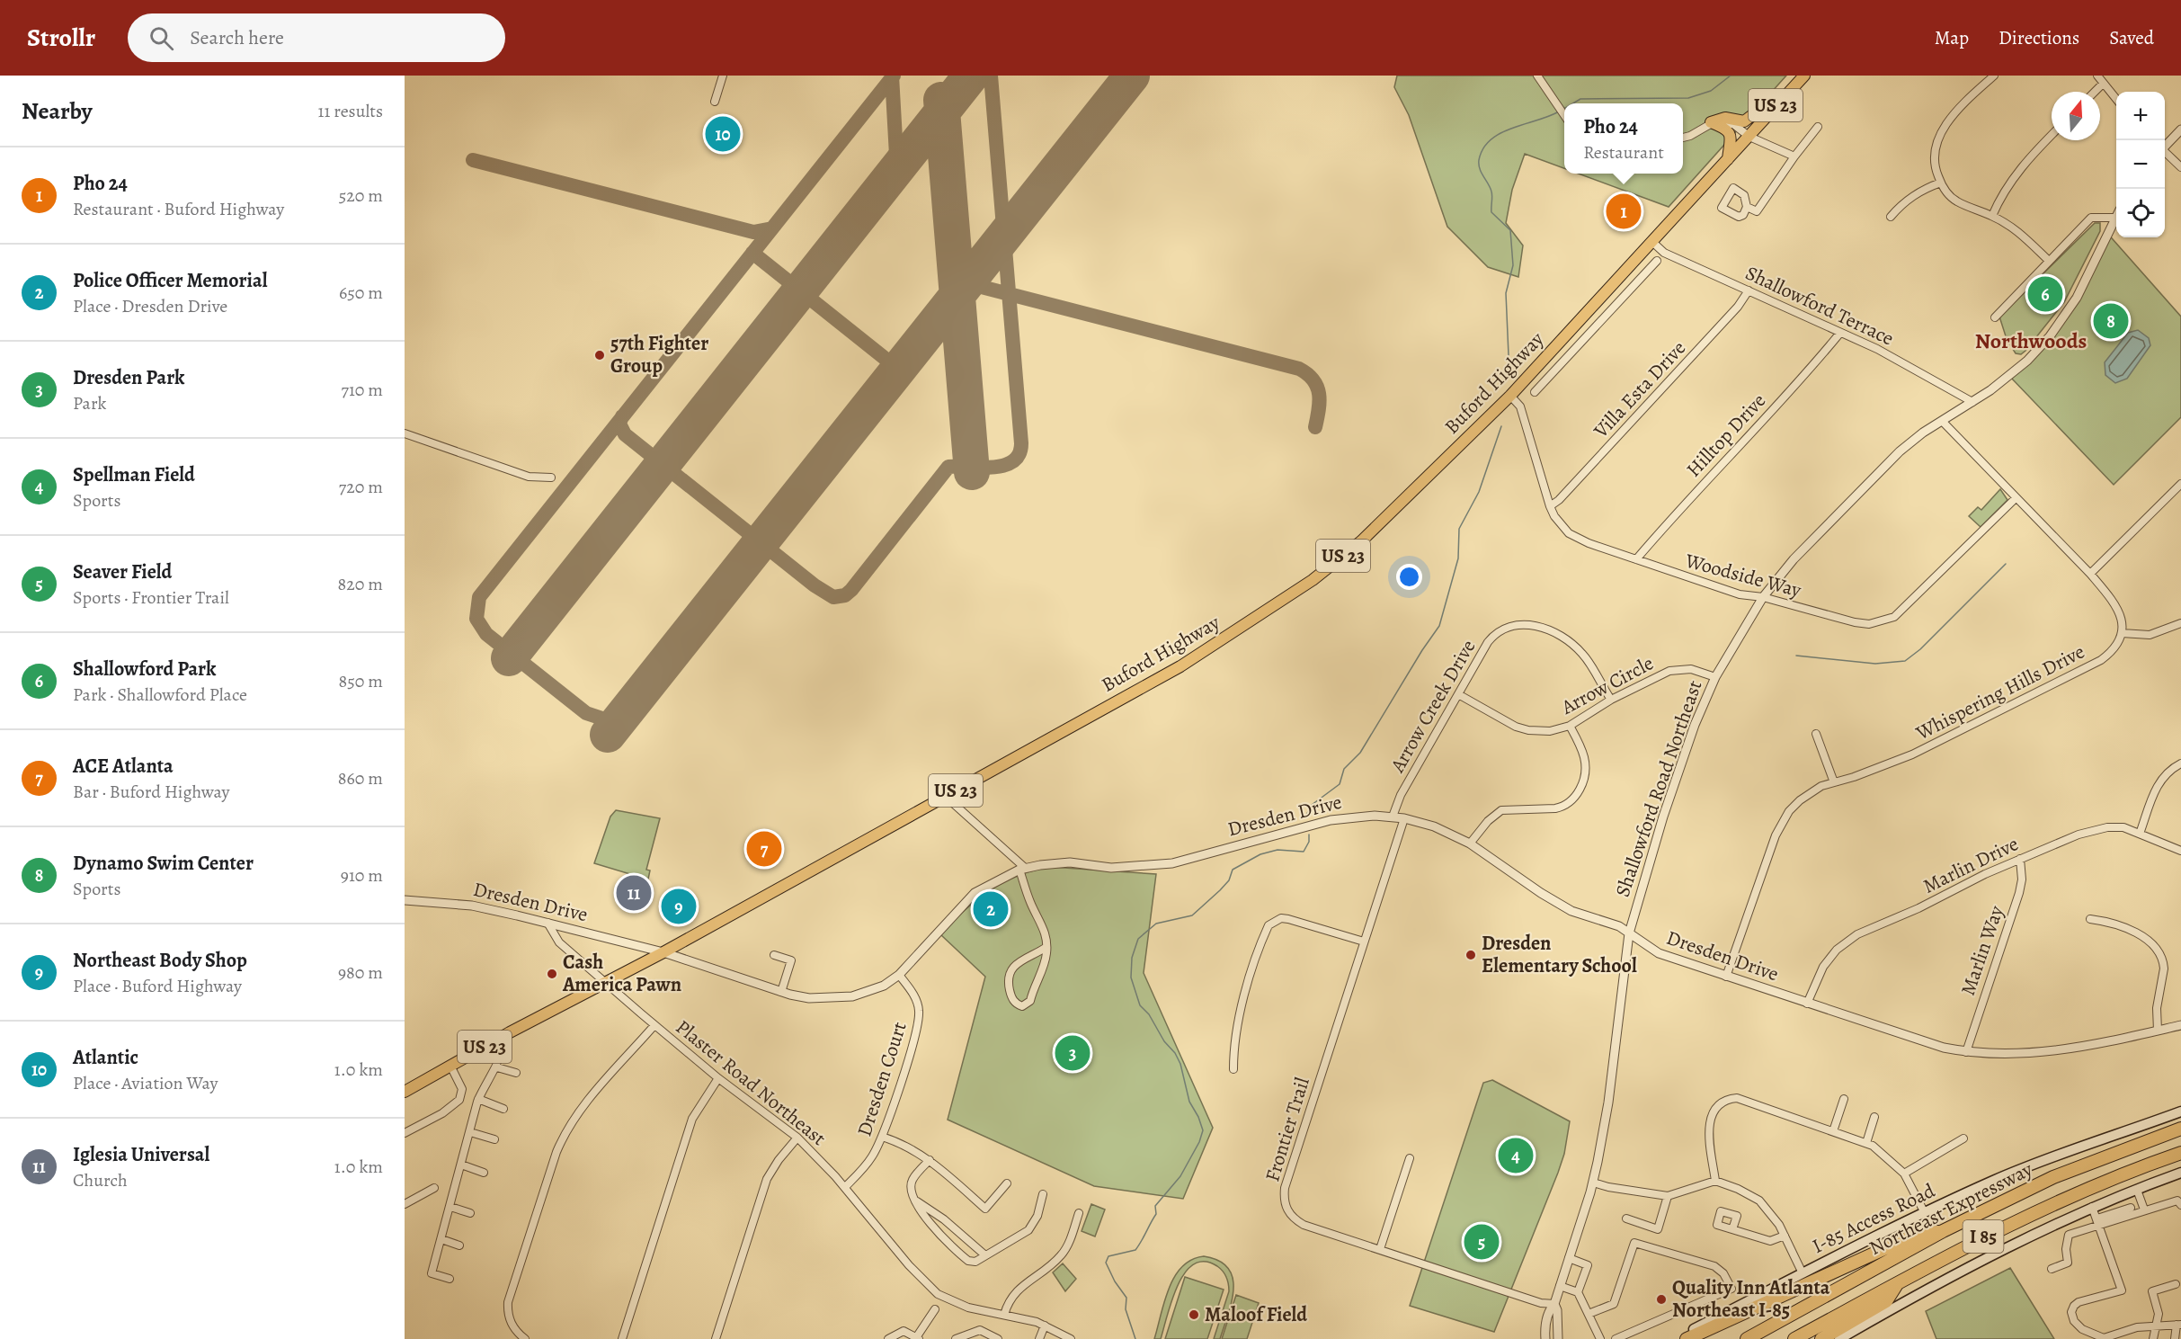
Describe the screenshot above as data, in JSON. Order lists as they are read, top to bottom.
{
  "streets": {
    "highway": ["Northeast Expressway", "I 85"],
    "main road": ["US 23", "Buford Highway", "I-85 Access Road"],
    "street": [
      "Shallowford Terrace",
      "Villa Esta Drive",
      "Hilltop Drive",
      "Woodside Way",
      "Arrow Circle",
      "Whispering Hills Drive",
      "Arrow Creek Drive",
      "Shallowford Road Northeast",
      "Dresden Drive",
      "Marlin Drive",
      "Marlin Way",
      "Dresden Court",
      "Plaster Road Northeast",
      "Frontier Trail"
    ]
  },
  "crossings": [
    ["Shallowford Terrace", "Buford Highway"],
    ["Shallowford Terrace", "Villa Esta Drive"],
    ["Shallowford Terrace", "Hilltop Drive"],
    ["Shallowford Terrace", "Shallowford Road Northeast"],
    ["Buford Highway", "Woodside Way"],
    ["Buford Highway", "Dresden Drive"],
    ["Buford Highway", "Plaster Road Northeast"],
    ["Villa Esta Drive", "Woodside Way"],
    ["Hilltop Drive", "Woodside Way"],
    ["Woodside Way", "Shallowford Road Northeast"],
    ["Arrow Circle", "Arrow Creek Drive"],
    ["Arrow Circle", "Shallowford Road Northeast"],
    ["Whispering Hills Drive", "Dresden Drive"],
    ["Arrow Creek Drive", "Dresden Drive"],
    ["Shallowford Road Northeast", "Dresden Drive"],
    ["Shallowford Road Northeast", "Frontier Trail"],
    ["Dresden Drive", "Marlin Drive"],
    ["Dresden Drive", "Marlin Way"],
    ["Dresden Drive", "Dresden Court"],
    ["Dresden Drive", "Plaster Road Northeast"],
    ["Dresden Drive", "Frontier Trail"],
    ["Marlin Drive", "Marlin Way"],
    ["Dresden Court", "Plaster Road Northeast"]
  ],
  "districts": ["Northwoods"],
  "places": [
    "57th Fighter Group",
    "Dresden Elementary School",
    "Cash America Pawn",
    "Quality Inn Atlanta Northeast I-85",
    "Maloof Field"
  ],
  "north": "top",
  "page": {
    "header": "Strollr",
    "search": "Search here",
    "nav": ["Map", "Directions", "Saved"],
    "heading": ["Nearby", "11 results"],
    "map_buttons": ["+", "−"],
    "popup": ["Pho 24", "Restaurant"],
    "pins": [
      "10",
      "1",
      "6",
      "8",
      "7",
      "11",
      "9",
      "2",
      "3",
      "4",
      "5"
    ],
    "list": [
      {
        "mark": "1",
        "name": "Pho 24",
        "note": "Restaurant · Buford Highway",
        "value": "520 m"
      },
      {
        "mark": "2",
        "name": "Police Officer Memorial",
        "note": "Place · Dresden Drive",
        "value": "650 m"
      },
      {
        "mark": "3",
        "name": "Dresden Park",
        "note": "Park",
        "value": "710 m"
      },
      {
        "mark": "4",
        "name": "Spellman Field",
        "note": "Sports",
        "value": "720 m"
      },
      {
        "mark": "5",
        "name": "Seaver Field",
        "note": "Sports · Frontier Trail",
        "value": "820 m"
      },
      {
        "mark": "6",
        "name": "Shallowford Park",
        "note": "Park · Shallowford Place",
        "value": "850 m"
      },
      {
        "mark": "7",
        "name": "ACE Atlanta",
        "note": "Bar · Buford Highway",
        "value": "860 m"
      },
      {
        "mark": "8",
        "name": "Dynamo Swim Center",
        "note": "Sports",
        "value": "910 m"
      },
      {
        "mark": "9",
        "name": "Northeast Body Shop",
        "note": "Place · Buford Highway",
        "value": "980 m"
      },
      {
        "mark": "10",
        "name": "Atlantic",
        "note": "Place · Aviation Way",
        "value": "1.0 km"
      },
      {
        "mark": "11",
        "name": "Iglesia Universal",
        "note": "Church",
        "value": "1.0 km"
      }
    ]
  }
}
